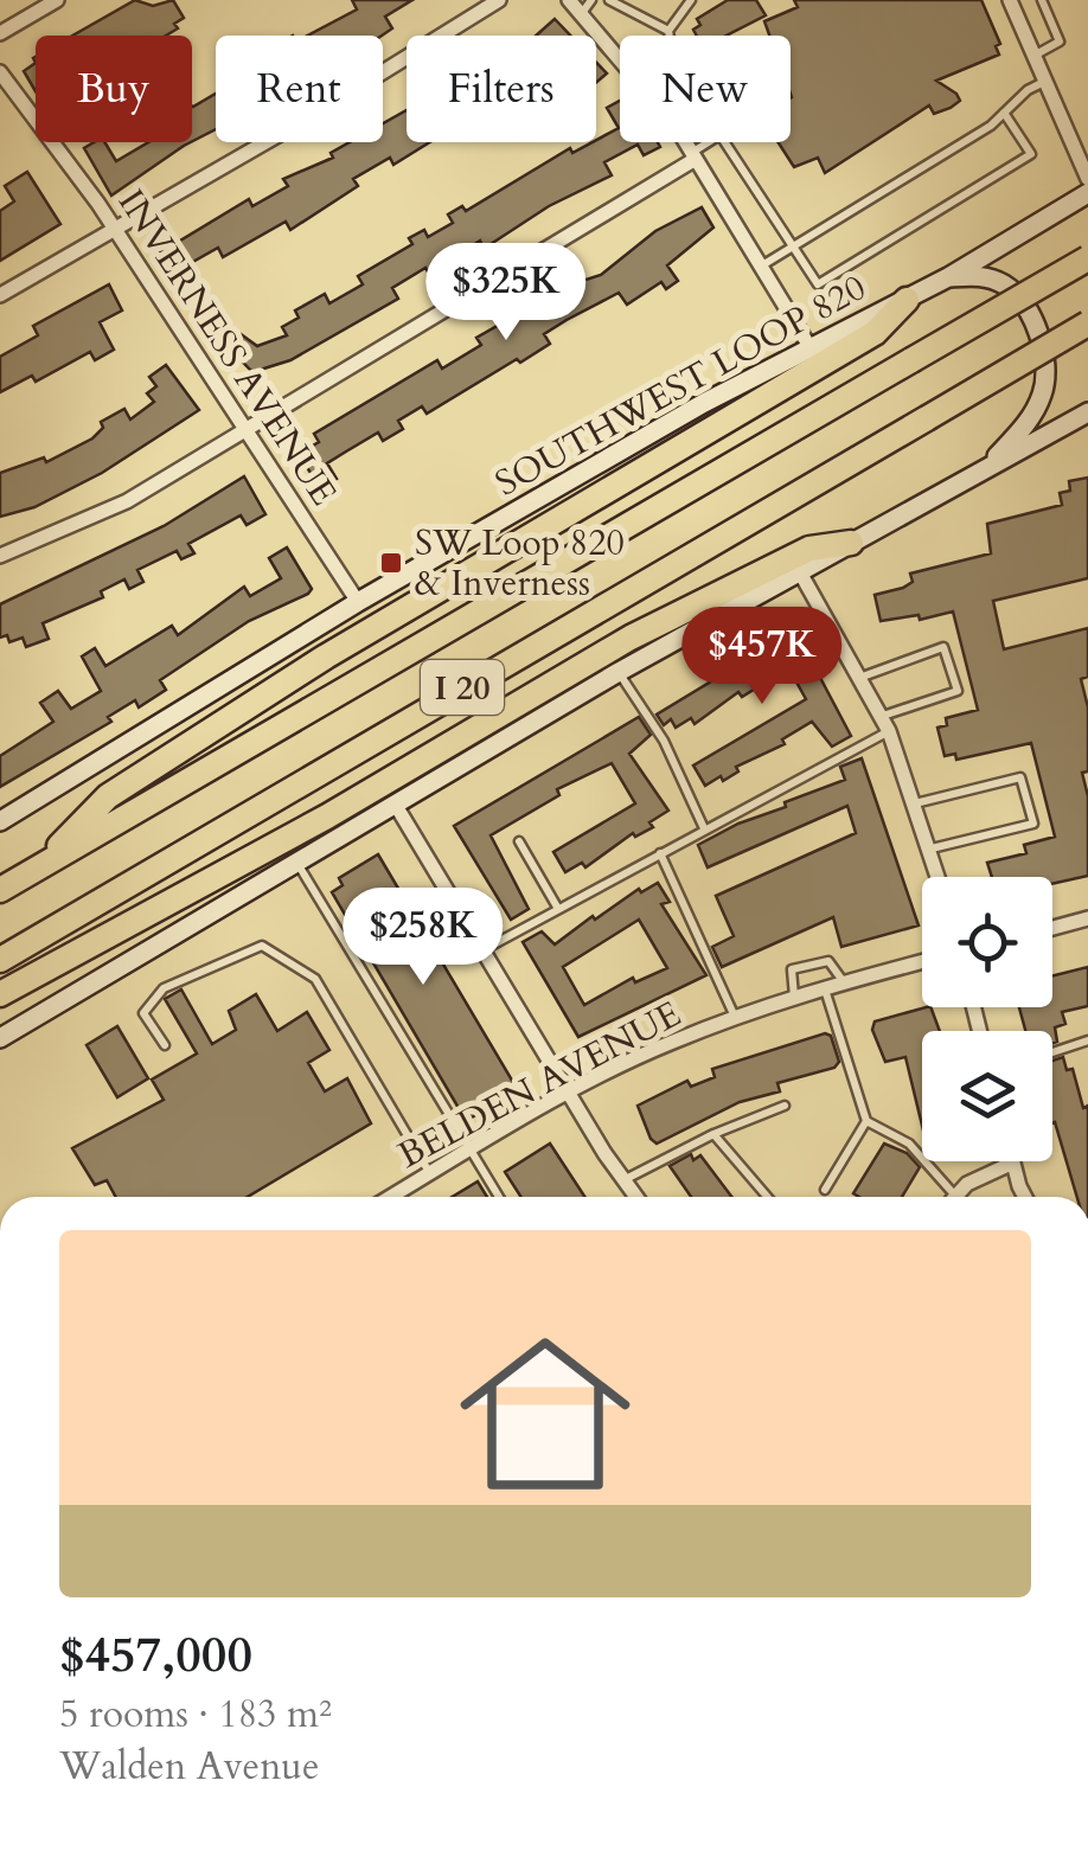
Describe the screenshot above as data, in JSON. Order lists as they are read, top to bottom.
{
  "streets": {
    "highway": ["I 20"],
    "main road": ["SOUTHWEST LOOP 820"],
    "street": ["INVERNESS AVENUE", "BELDEN AVENUE"]
  },
  "crossings": [
    ["INVERNESS AVENUE", "SOUTHWEST LOOP 820"]
  ],
  "places": {
    "transit": ["SW Loop 820 & Inverness"]
  },
  "page": {
    "chip": [
      "Buy",
      "Rent",
      "Filters",
      "New"
    ],
    "price": ["$325K", "$457K", "$258K"],
    "list": [
      {
        "name": "$457,000",
        "note": "5 rooms · 183 m² · Walden Avenue"
      }
    ]
  }
}
